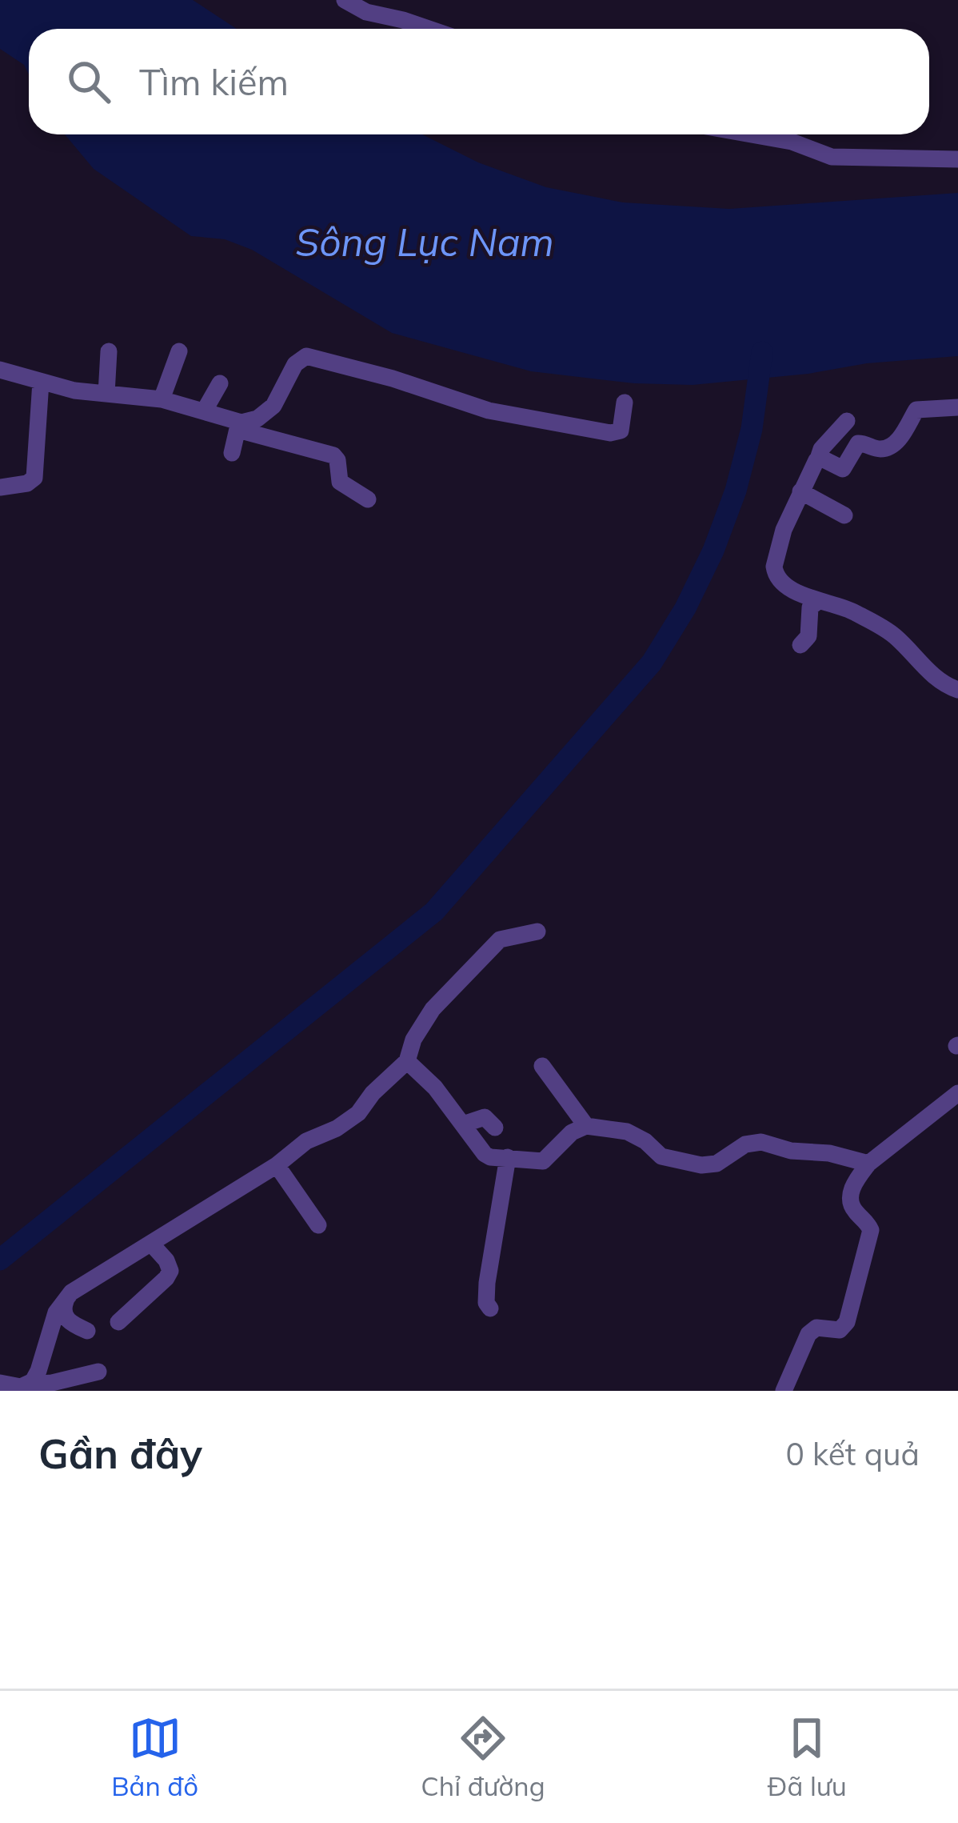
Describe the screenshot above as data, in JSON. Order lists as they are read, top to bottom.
{
  "water": ["Sông Lục Nam"],
  "page": {
    "search": "Tìm kiếm",
    "heading": ["Gần đây", "0 kết quả"],
    "nav": ["Bản đồ", "Chỉ đường", "Đã lưu"]
  }
}
